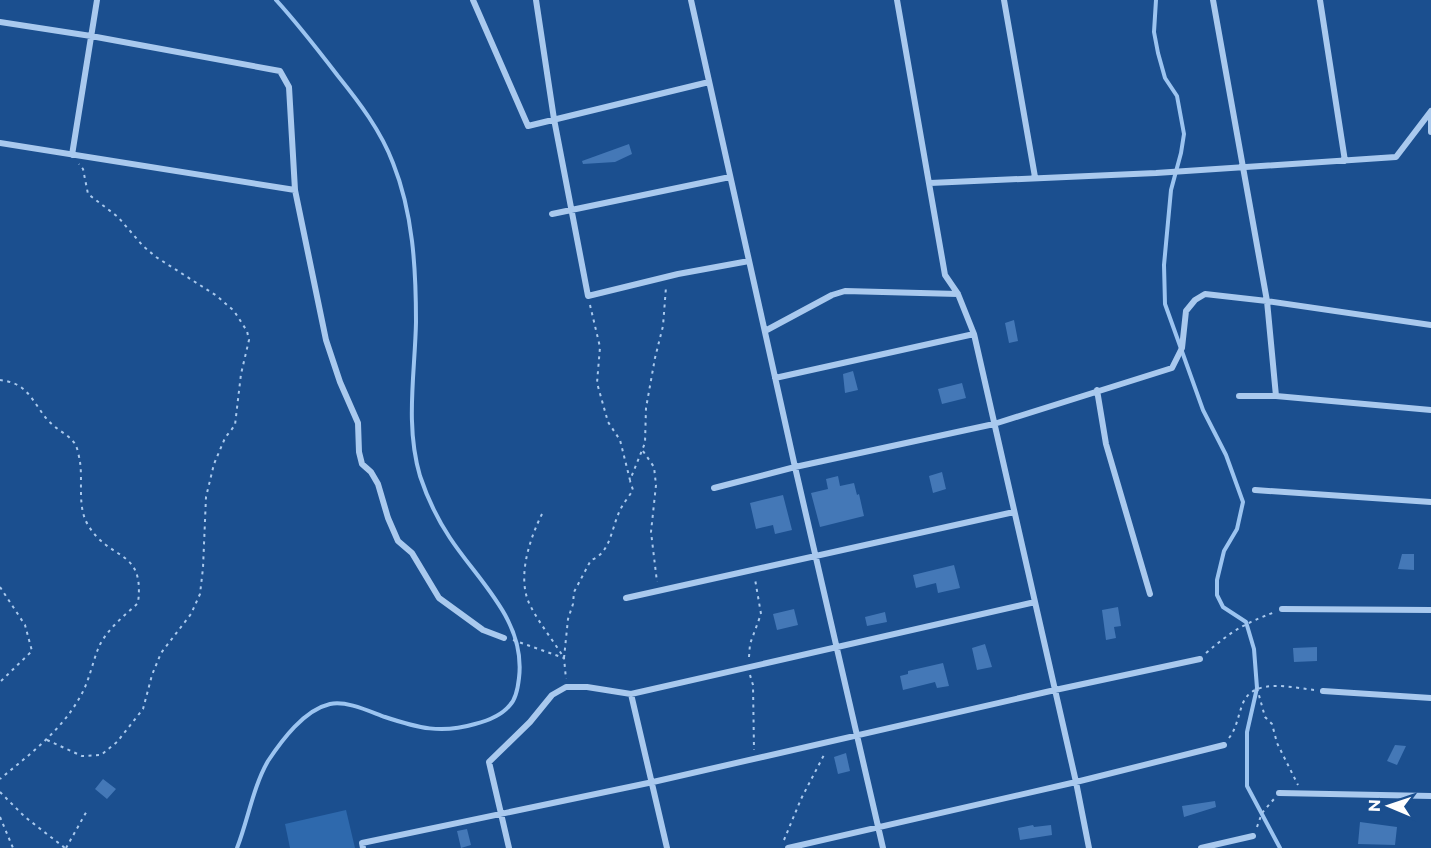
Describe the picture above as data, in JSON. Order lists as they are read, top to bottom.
{
  "north": "left"
}
